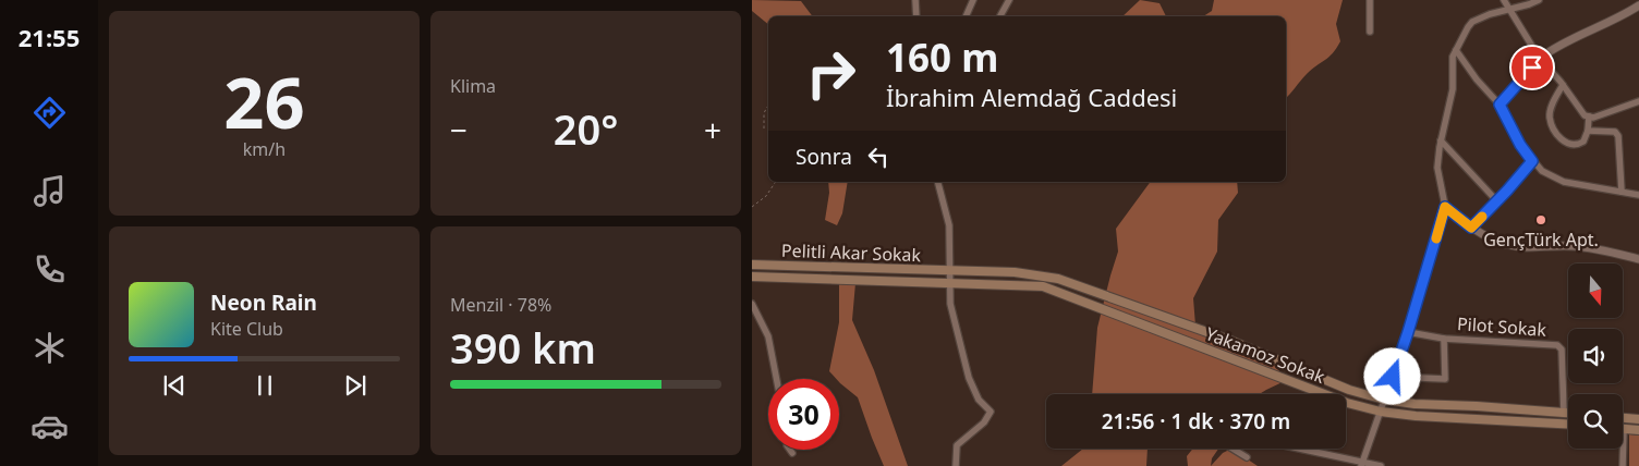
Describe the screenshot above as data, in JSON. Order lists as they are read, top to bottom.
{
  "streets": {
    "main road": ["Pelitli Akar Sokak", "Yakamoz Sokak"],
    "street": ["Pilot Sokak"]
  },
  "crossings": [
    ["Pelitli Akar Sokak", "Yakamoz Sokak"],
    ["Pilot Sokak", "Yakamoz Sokak"]
  ],
  "places": ["GençTürk Apt."],
  "north": "bottom",
  "page": {
    "tabs": "21:55",
    "tile": [
      ["26", "km/h"],
      "Klima",
      ["Menzil · 78%", "390 km"]
    ],
    "turn": ["160 m", "İbrahim Alemdağ Caddesi"],
    "heat": ["−", "20°", "+"],
    "then": "Sonra",
    "song": ["Neon Rain", "Kite Club"],
    "limit": "30",
    "trip": "21:56 · 1 dk · 370 m"
  }
}
